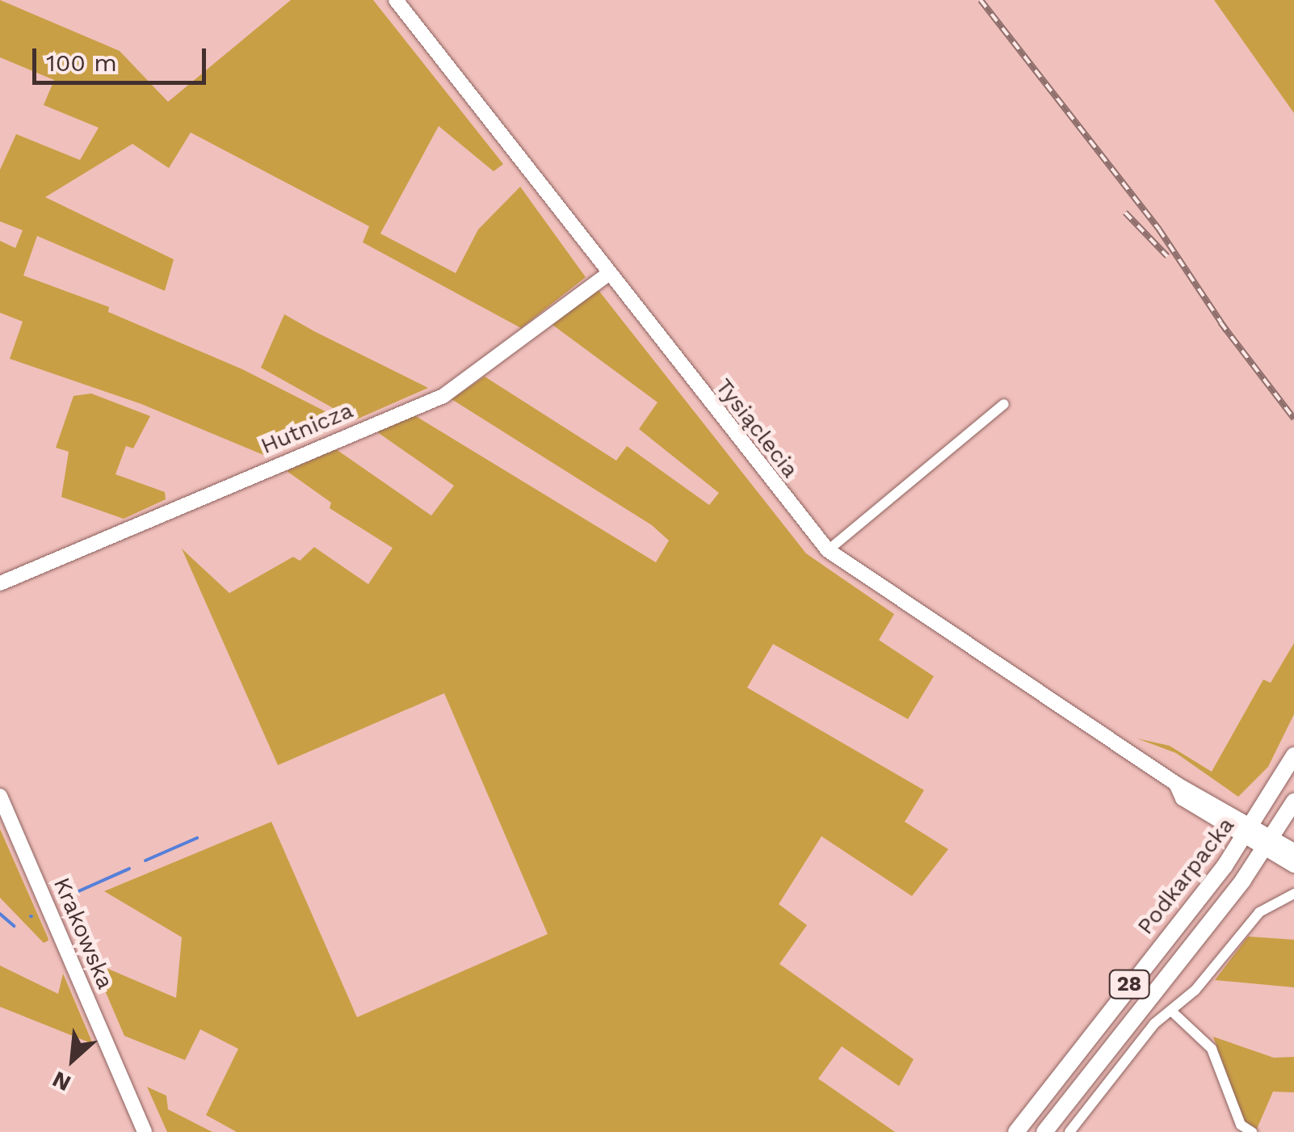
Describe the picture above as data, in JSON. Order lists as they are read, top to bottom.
{
  "streets": {
    "main road": ["Podkarpacka", "28"],
    "street": ["Hutnicza", "Tysiąclecia", "Krakowska"]
  },
  "crossings": [
    ["Hutnicza", "Tysiąclecia"],
    ["Tysiąclecia", "Podkarpacka"]
  ],
  "scale_bar": "100 m",
  "north": "bottom left"
}
